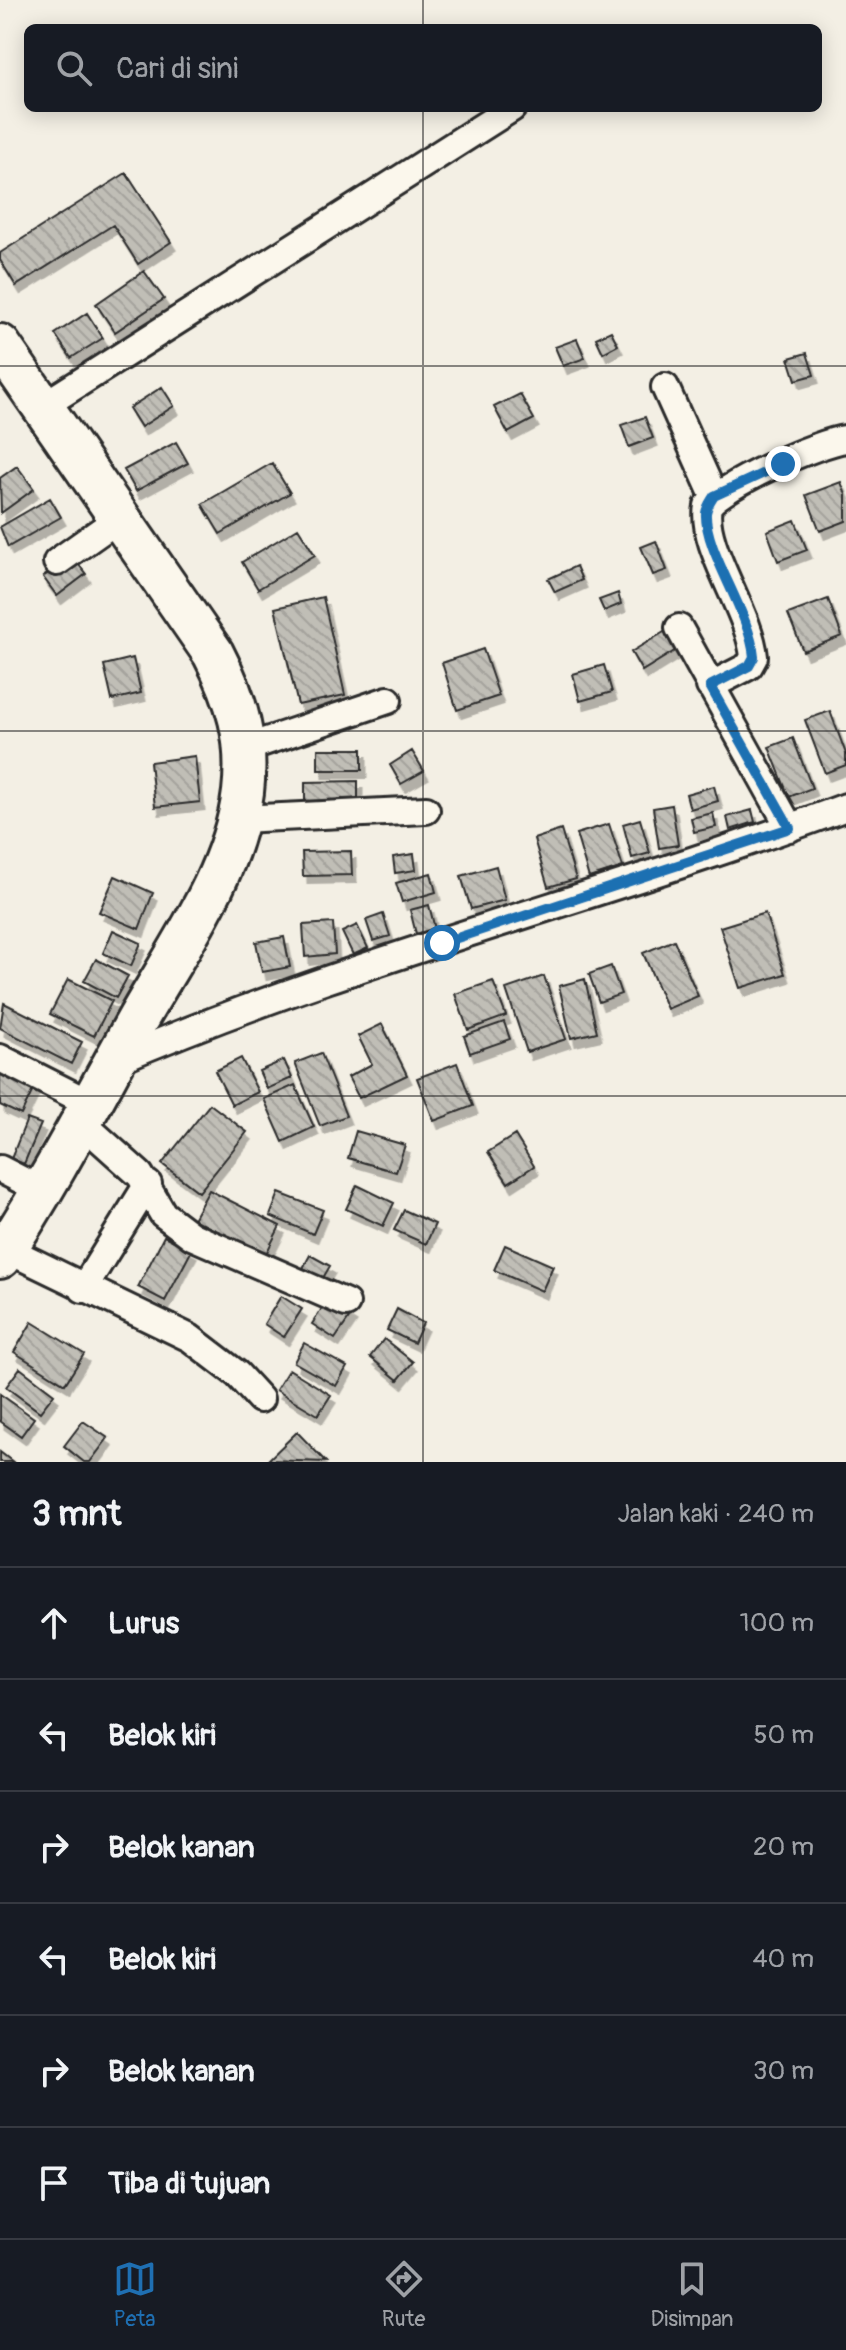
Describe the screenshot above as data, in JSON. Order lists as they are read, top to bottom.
{
  "page": {
    "search": "Cari di sini",
    "heading": ["3 mnt", "Jalan kaki · 240 m"],
    "list": [
      ["Lurus", "100 m"],
      ["Belok kiri", "50 m"],
      ["Belok kanan", "20 m"],
      ["Belok kiri", "40 m"],
      ["Belok kanan", "30 m"],
      "Tiba di tujuan"
    ],
    "nav": ["Peta", "Rute", "Disimpan"]
  }
}
